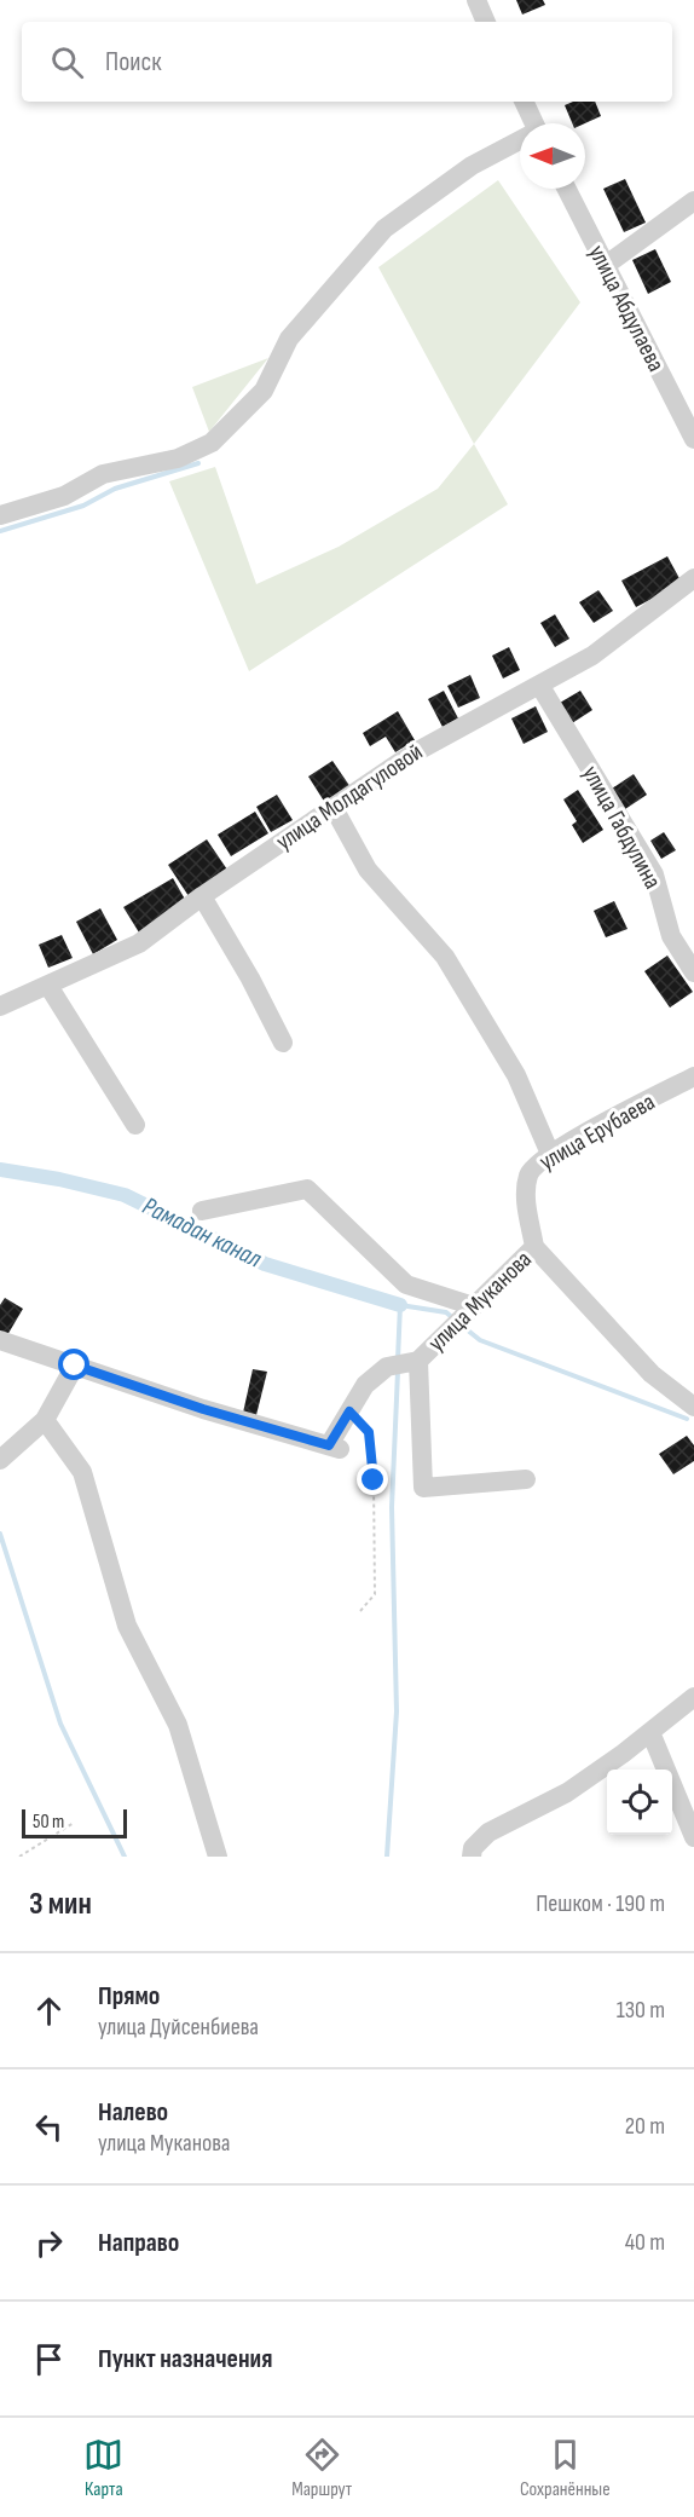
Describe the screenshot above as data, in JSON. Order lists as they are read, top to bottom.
{
  "streets": {
    "street": [
      "улица Абдулаева",
      "улица Молдагуловой",
      "улица Габдулина",
      "улица Ерубаева",
      "улица Муканова"
    ]
  },
  "crossings": [
    ["улица Молдагуловой", "улица Габдулина"],
    ["улица Ерубаева", "улица Муканова"]
  ],
  "water": ["Рамадан канал"],
  "scale_bar": "50 m",
  "north": "left",
  "page": {
    "search": "Поиск",
    "scale": "50 m",
    "heading": ["3 мин", "Пешком · 190 m"],
    "list": [
      ["Прямо", "улица Дуйсенбиева", "130 m"],
      ["Налево", "улица Муканова", "20 m"],
      ["Направо", "40 m"],
      "Пункт назначения"
    ],
    "nav": ["Карта", "Маршрут", "Сохранённые"]
  }
}
